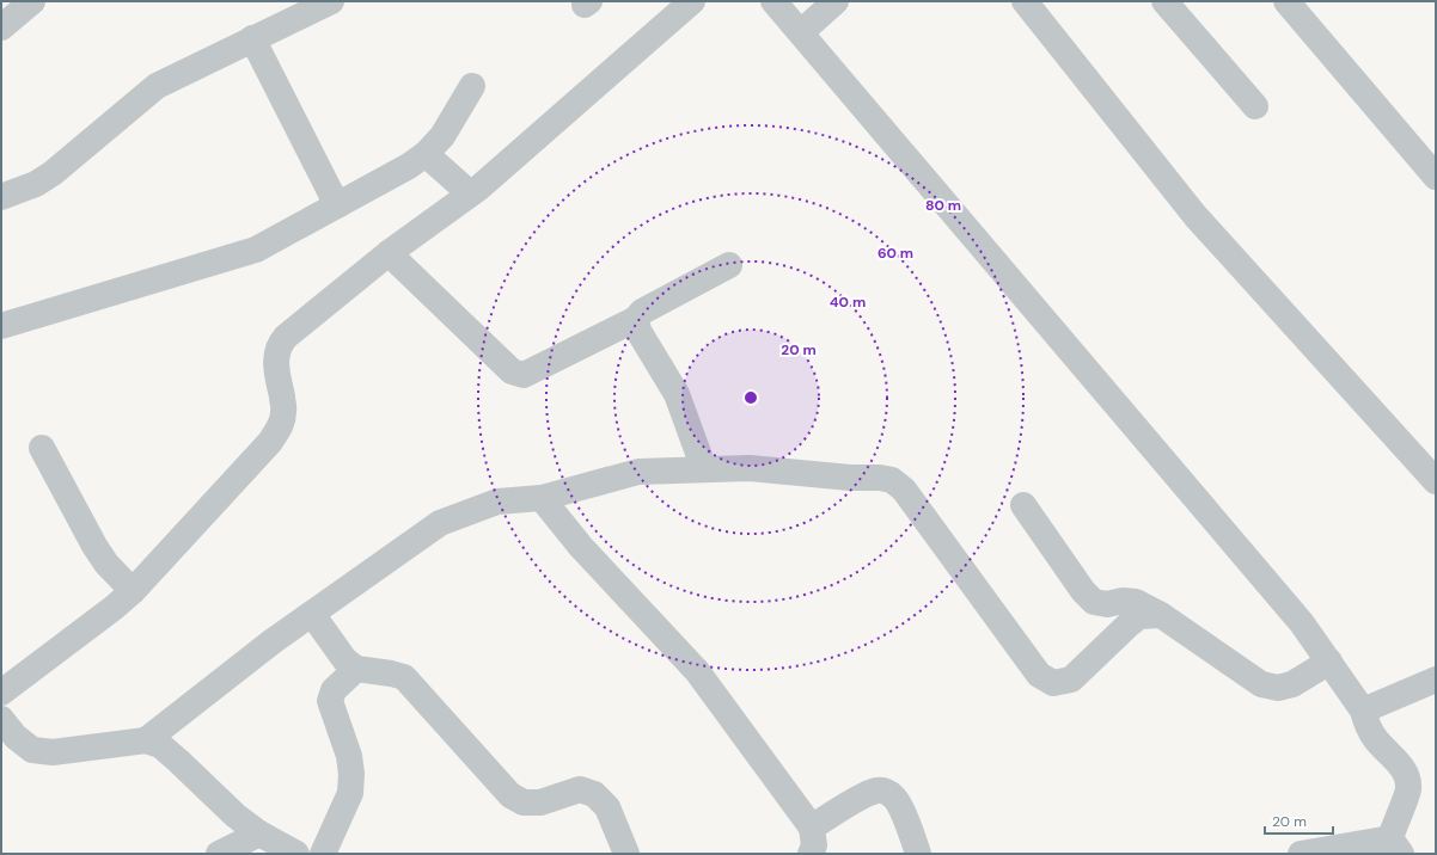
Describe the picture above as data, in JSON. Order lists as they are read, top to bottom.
{
  "scale_bar": "20 m",
  "rings": [
    "80 m",
    "60 m",
    "40 m",
    "20 m"
  ]
}
